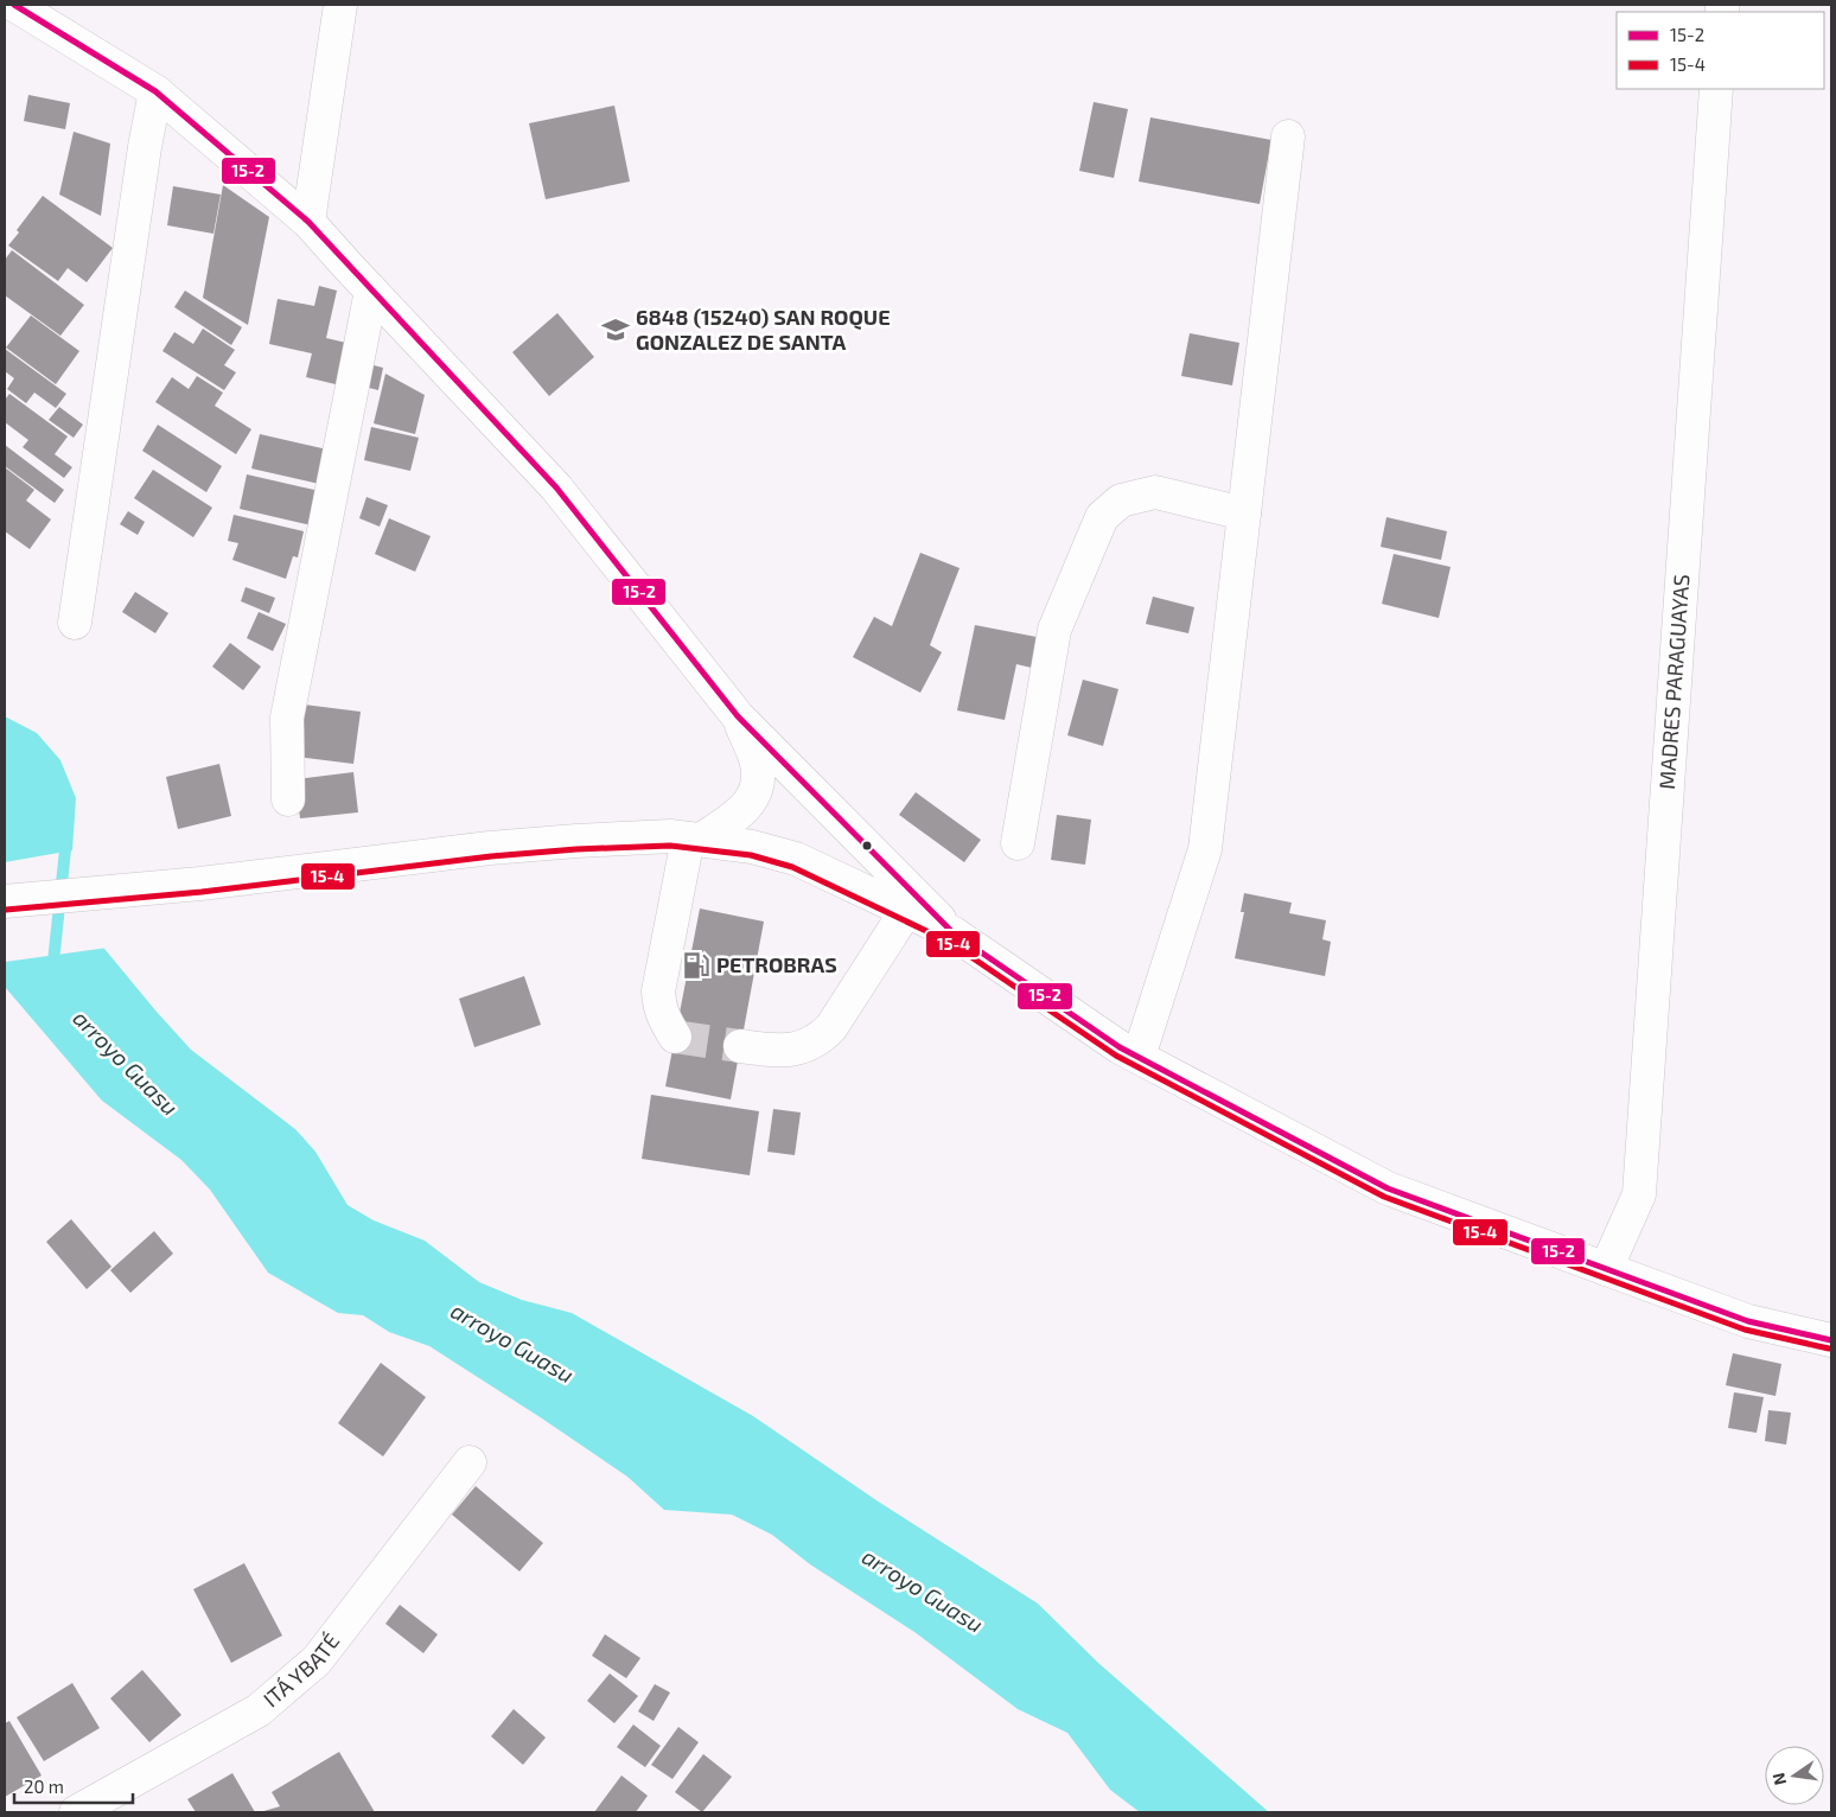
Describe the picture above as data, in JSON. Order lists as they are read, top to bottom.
{
  "streets": {
    "main road": ["MADRES PARAGUAYAS", "ITÁ YBATÉ"]
  },
  "water": ["arroyo Guasu"],
  "places": {
    "school or university": ["6848 (15240) SAN ROQUE GONZALEZ DE SANTA"],
    "fuel station": ["PETROBRAS"]
  },
  "lines": ["transit line 15-2", "transit line 15-4"],
  "legend": ["15-2", "15-4"],
  "scale_bar": "20 m",
  "north": "left"
}
